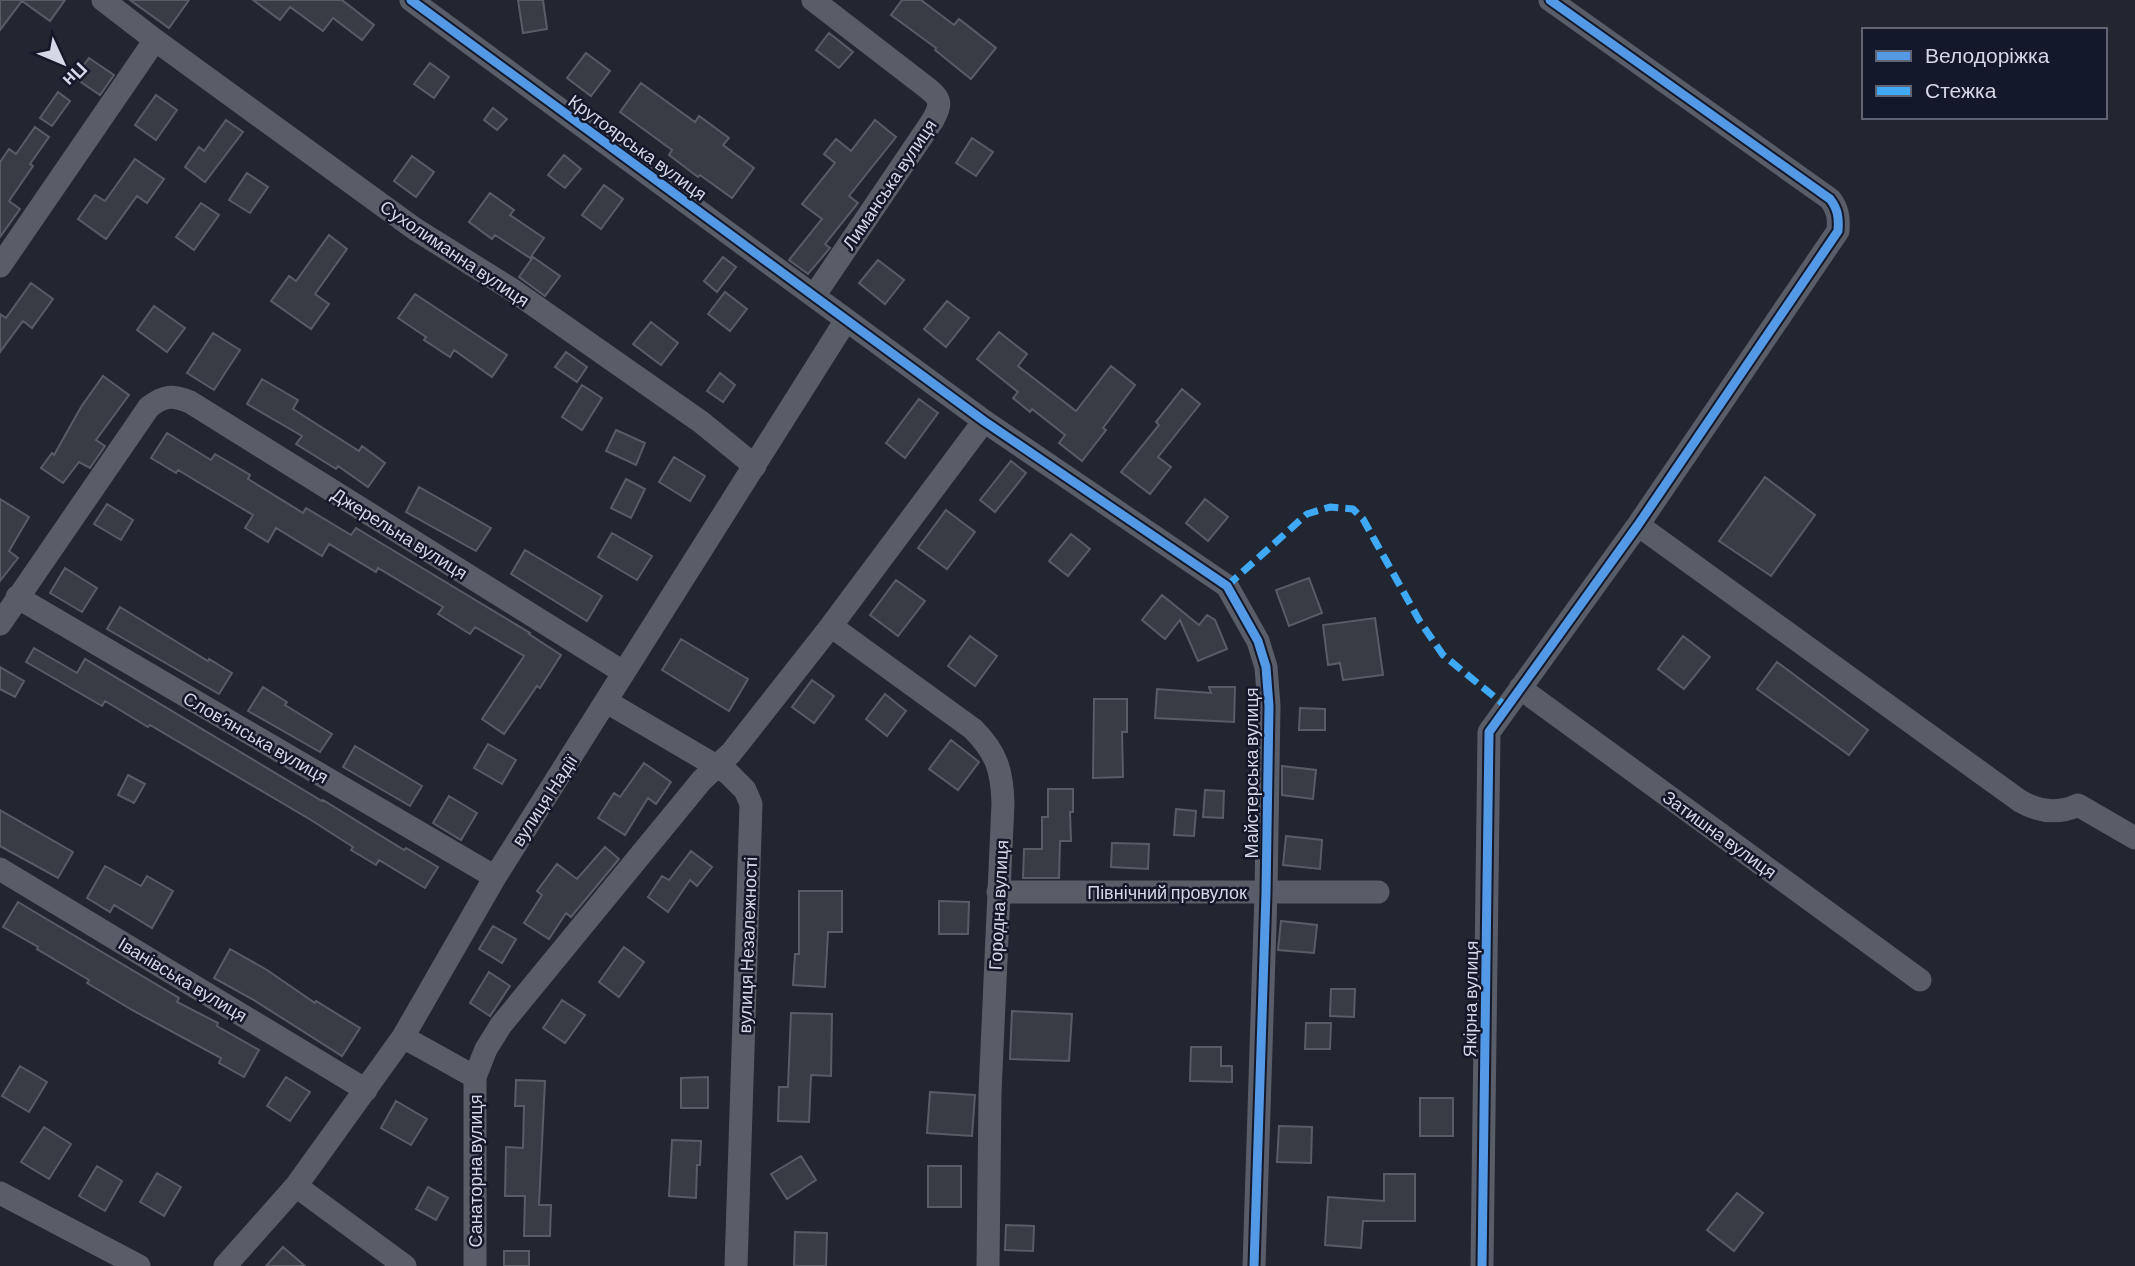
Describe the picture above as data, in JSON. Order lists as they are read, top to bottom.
{
  "streets": {
    "street": [
      "Крутоярська вулиця",
      "Лиманська вулиця",
      "Сухолиманна вулиця",
      "Джерельна вулиця",
      "Словʼянська вулиця",
      "Майстерська вулиця",
      "вулиця Надії",
      "Затишна вулиця",
      "Північний провулок",
      "Городна вулиця",
      "вулиця Незалежності",
      "Іванівська вулиця",
      "Якірна вулиця",
      "Санаторна вулиця"
    ]
  },
  "crossings": [
    ["Крутоярська вулиця", "Лиманська вулиця"],
    ["Крутоярська вулиця", "Майстерська вулиця"],
    ["Крутоярська вулиця", "вулиця Надії"],
    ["Сухолиманна вулиця", "вулиця Надії"],
    ["Джерельна вулиця", "Словʼянська вулиця"],
    ["Джерельна вулиця", "вулиця Надії"],
    ["Словʼянська вулиця", "вулиця Надії"],
    ["Майстерська вулиця", "вулиця Надії"],
    ["Майстерська вулиця", "Північний провулок"],
    ["вулиця Надії", "вулиця Незалежності"],
    ["вулиця Надії", "Іванівська вулиця"],
    ["Затишна вулиця", "Якірна вулиця"],
    ["Північний провулок", "Городна вулиця"]
  ],
  "legend": ["Велодоріжка", "Стежка"],
  "north": "bottom right"
}
